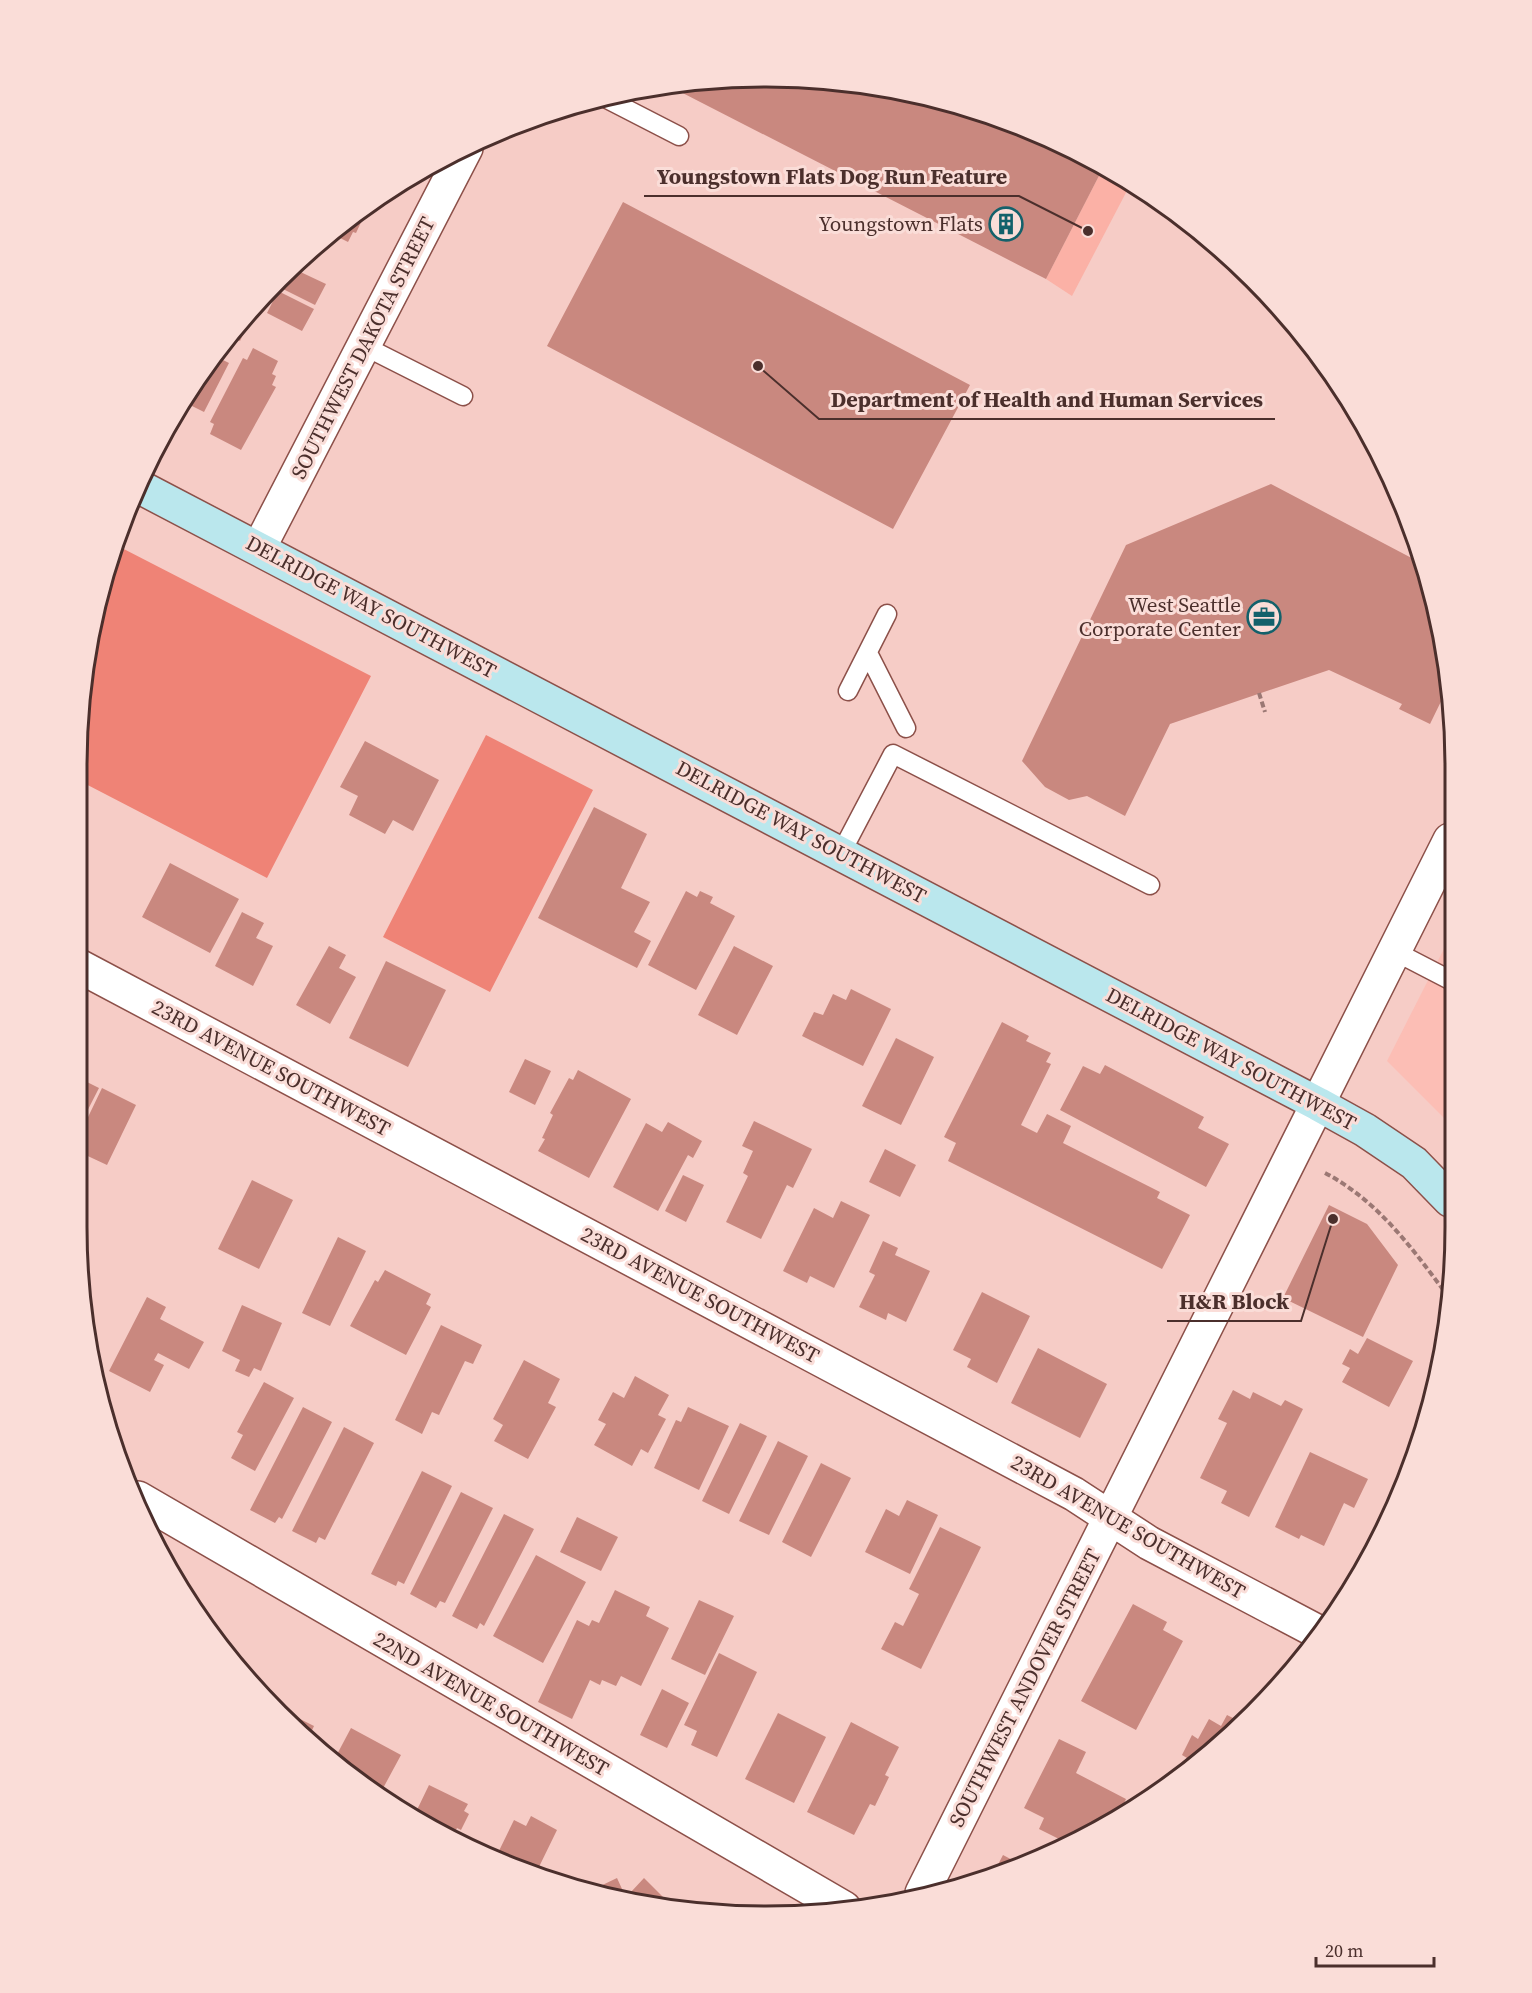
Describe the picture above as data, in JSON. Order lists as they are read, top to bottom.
{
  "streets": {
    "main road": ["DELRIDGE WAY SOUTHWEST"],
    "street": [
      "SOUTHWEST DAKOTA STREET",
      "23RD AVENUE SOUTHWEST",
      "SOUTHWEST ANDOVER STREET",
      "22ND AVENUE SOUTHWEST"
    ]
  },
  "crossings": [
    ["SOUTHWEST DAKOTA STREET", "DELRIDGE WAY SOUTHWEST"],
    ["DELRIDGE WAY SOUTHWEST", "SOUTHWEST ANDOVER STREET"],
    ["23RD AVENUE SOUTHWEST", "SOUTHWEST ANDOVER STREET"]
  ],
  "places": {
    "building": ["Youngstown Flats"],
    "other": ["Youngstown Flats Dog Run Feature", "Department of Health and Human Services", "H&R Block"],
    "office": ["West Seattle Corporate Center"]
  },
  "scale_bar": "20 m"
}
